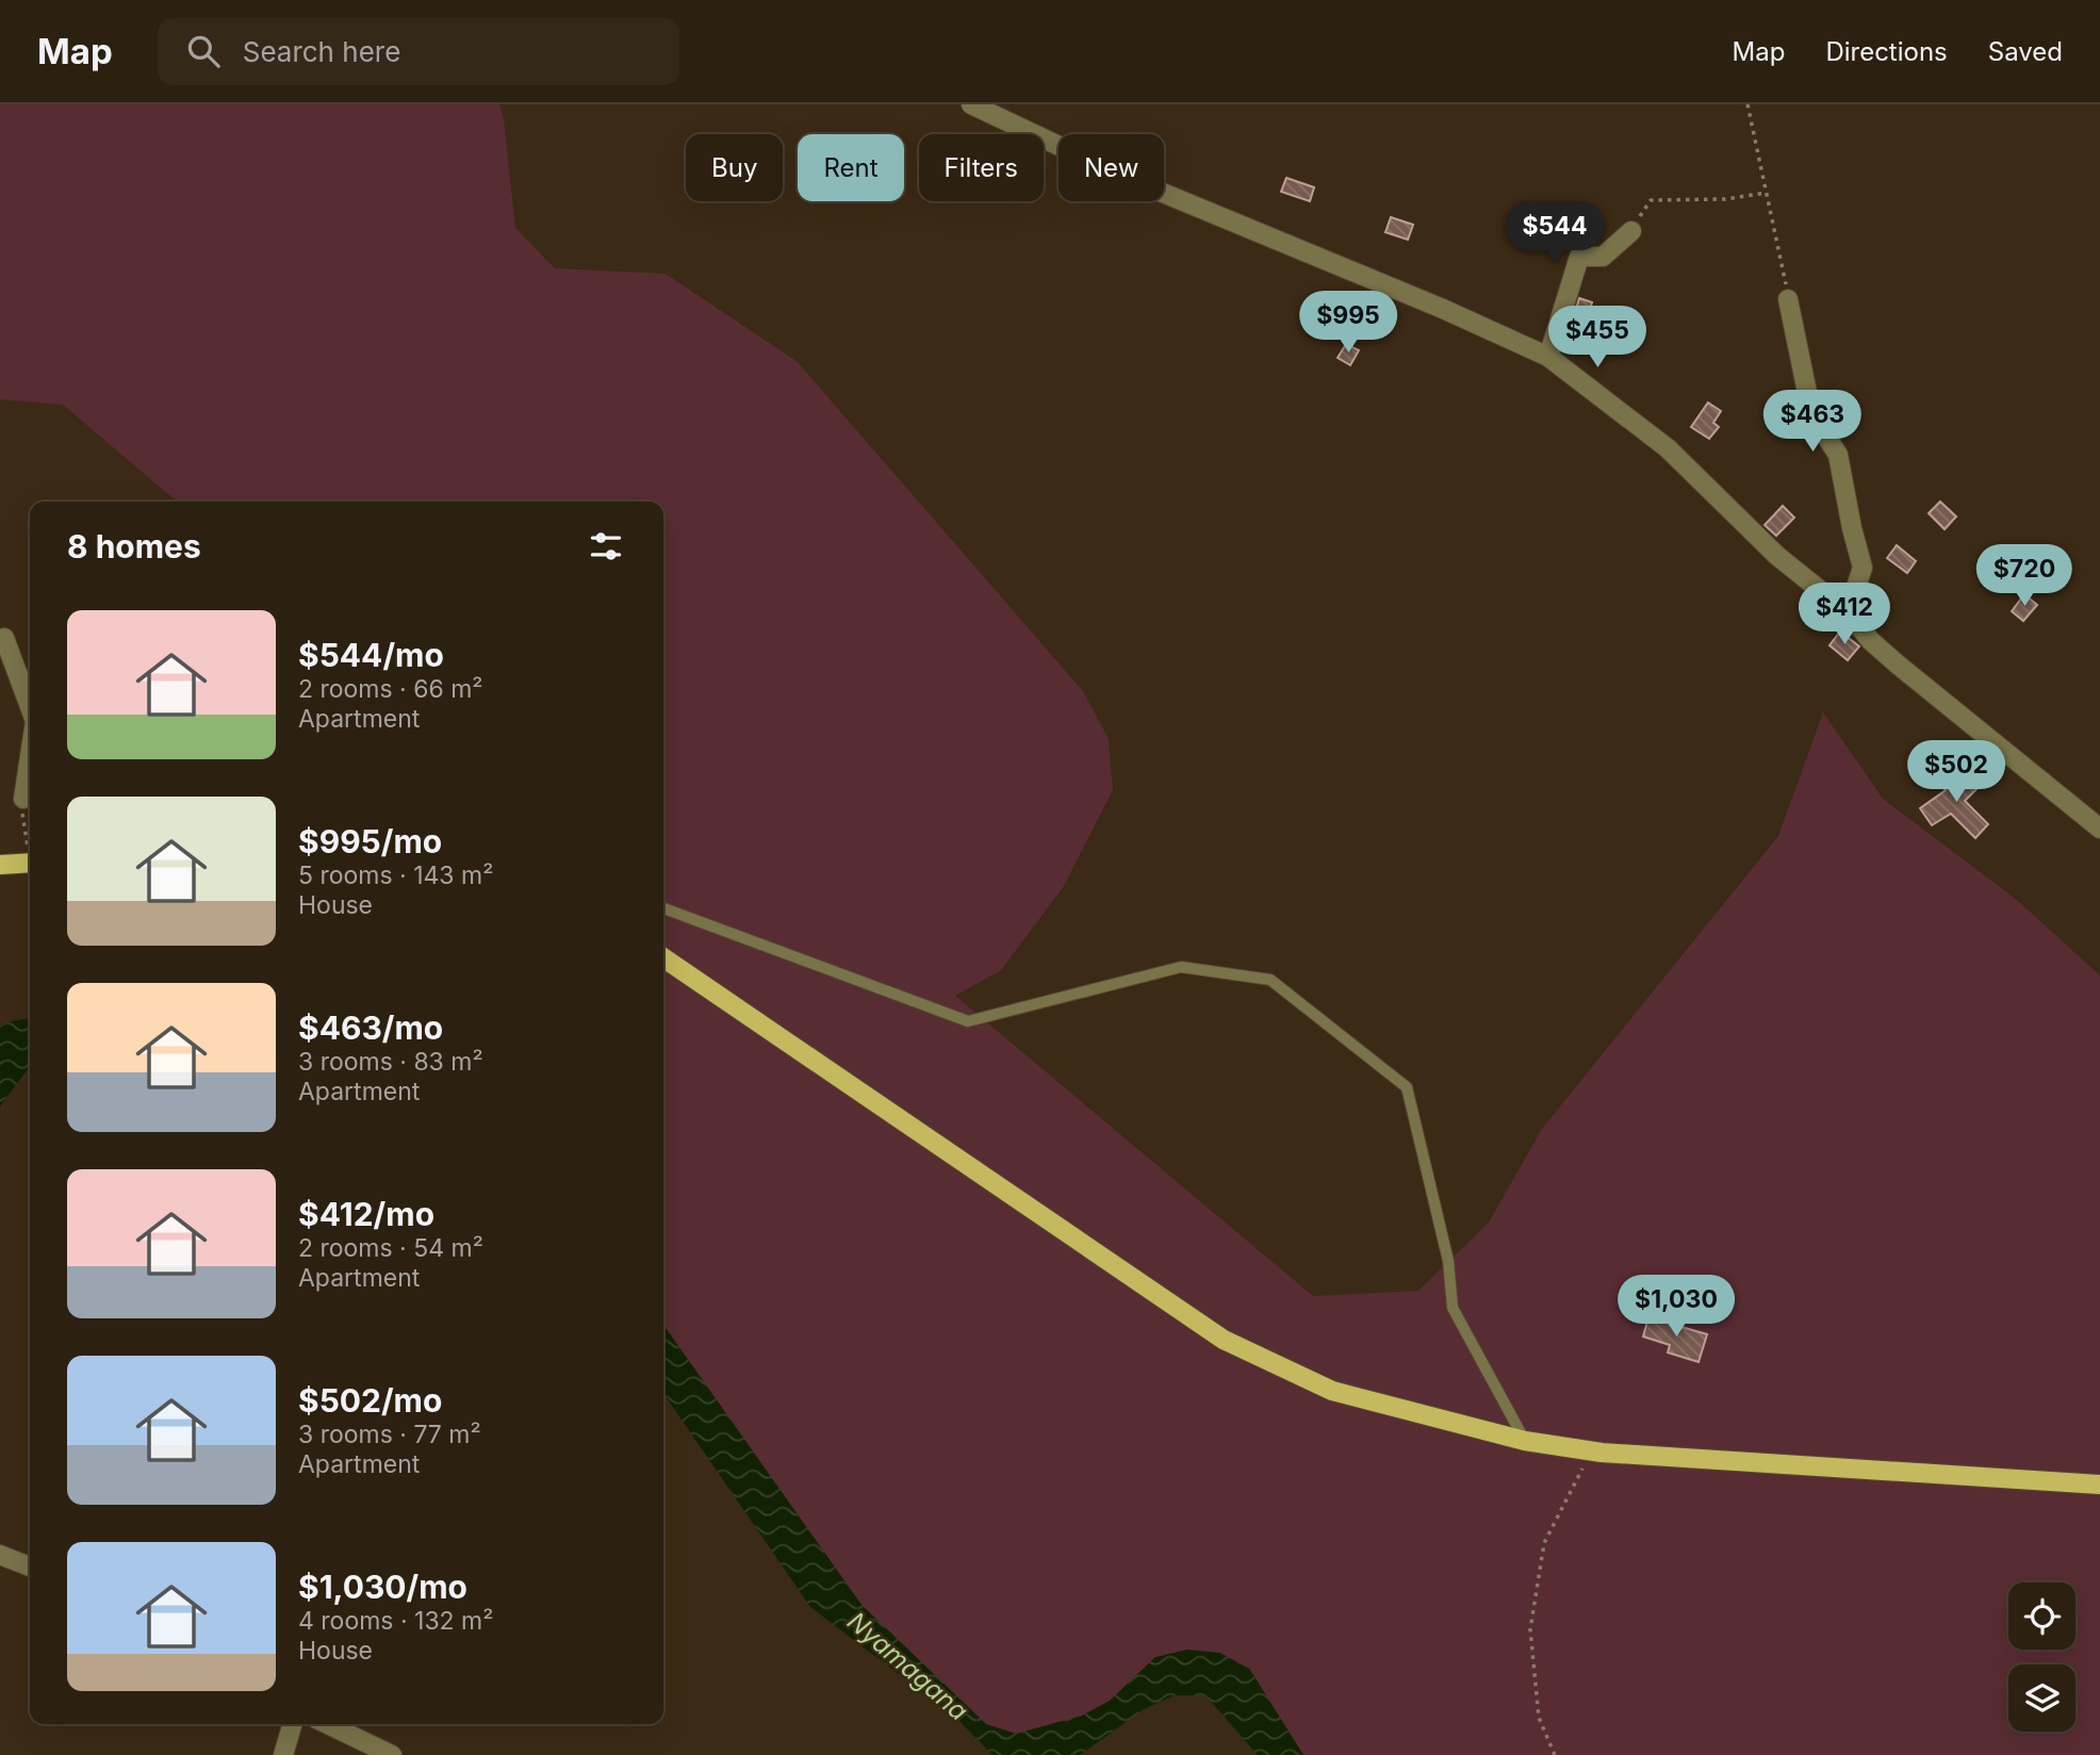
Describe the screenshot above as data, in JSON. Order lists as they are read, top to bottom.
{
  "water": ["Nyamagana"],
  "page": {
    "header": "Map",
    "search": "Search here",
    "nav": ["Map", "Directions", "Saved"],
    "chip": [
      "Buy",
      "Rent",
      "Filters",
      "New"
    ],
    "price": [
      "$544",
      "$995",
      "$455",
      "$463",
      "$720",
      "$412",
      "$502",
      "$1,030"
    ],
    "heading": "8 homes",
    "list": [
      {
        "name": "$544/mo",
        "note": "2 rooms · 66 m² · Apartment"
      },
      {
        "name": "$995/mo",
        "note": "5 rooms · 143 m² · House"
      },
      {
        "name": "$463/mo",
        "note": "3 rooms · 83 m² · Apartment"
      },
      {
        "name": "$412/mo",
        "note": "2 rooms · 54 m² · Apartment"
      },
      {
        "name": "$502/mo",
        "note": "3 rooms · 77 m² · Apartment"
      },
      {
        "name": "$1,030/mo",
        "note": "4 rooms · 132 m² · House"
      }
    ]
  }
}
